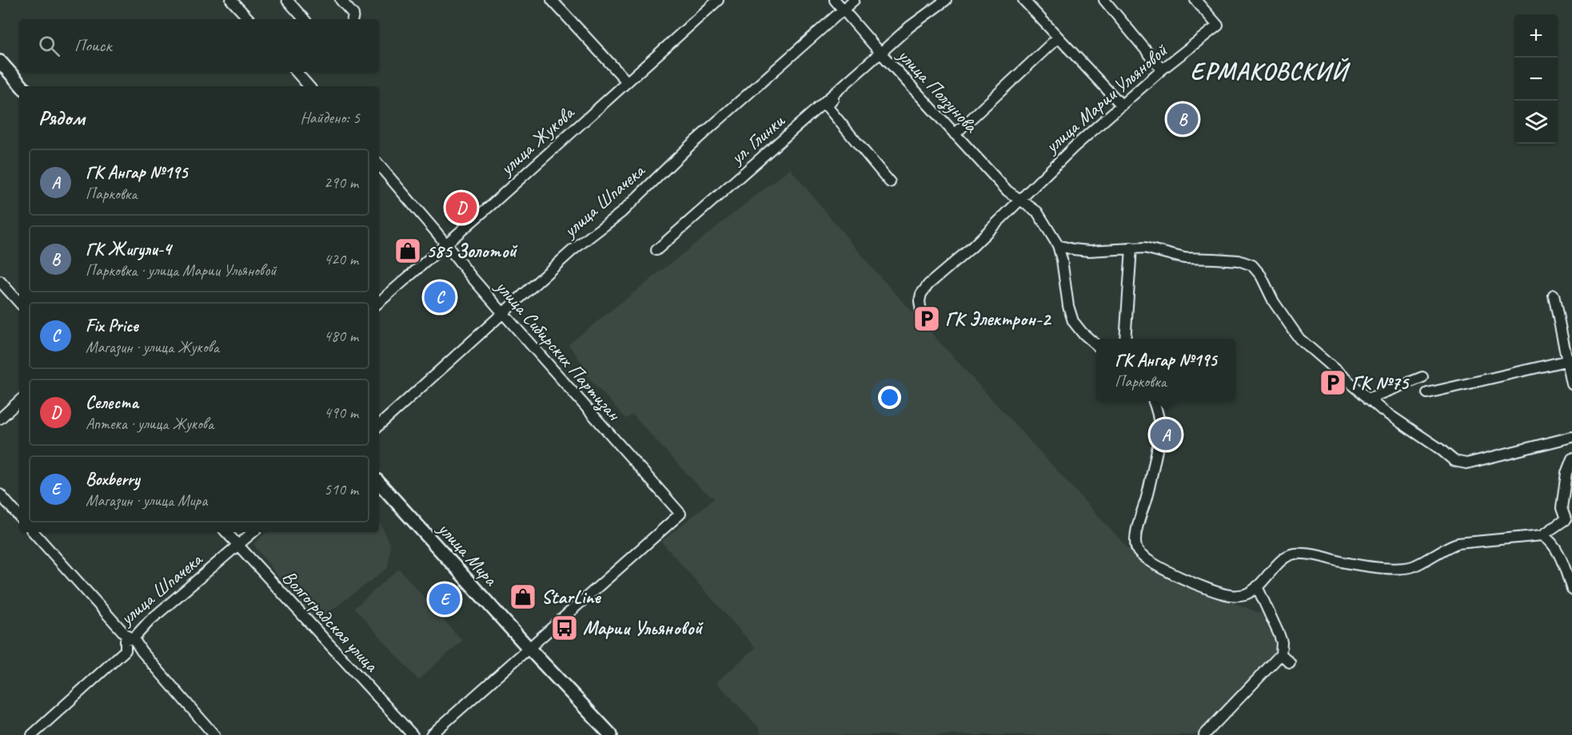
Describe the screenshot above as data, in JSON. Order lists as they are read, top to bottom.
{
  "streets": {
    "main road": ["улица Мира"],
    "street": [
      "улица Ползунова",
      "улица Марии Ульяновой",
      "ул. Глинки",
      "улица Жукова",
      "улица Шпачека",
      "улица Сибирских Партизан",
      "Волгоградская улица"
    ]
  },
  "crossings": [
    ["улица Ползунова", "улица Марии Ульяновой"],
    ["улица Ползунова", "ул. Глинки"],
    ["улица Ползунова", "улица Шпачека"],
    ["улица Жукова", "улица Сибирских Партизан"],
    ["улица Шпачека", "улица Сибирских Партизан"],
    ["улица Шпачека", "Волгоградская улица"],
    ["улица Сибирских Партизан", "улица Мира"]
  ],
  "districts": ["ЕРМАКОВСКИЙ"],
  "places": {
    "shop": ["585 Золотой", "StarLine"],
    "parking": ["ГК Электрон-2", "ГК №75"],
    "bus stop": ["Марии Ульяновой"]
  },
  "page": {
    "map_buttons": ["+", "−"],
    "search": "Поиск",
    "heading": ["Рядом", "Найдено: 5"],
    "pins": [
      "B",
      "D",
      "C",
      "A",
      "E"
    ],
    "list": [
      {
        "mark": "A",
        "name": "ГК Ангар №195",
        "note": "Парковка",
        "value": "290 m"
      },
      {
        "mark": "B",
        "name": "ГК Жигули-4",
        "note": "Парковка · улица Марии Ульяновой",
        "value": "420 m"
      },
      {
        "mark": "C",
        "name": "Fix Price",
        "note": "Магазин · улица Жукова",
        "value": "480 m"
      },
      {
        "mark": "D",
        "name": "Селеста",
        "note": "Аптека · улица Жукова",
        "value": "490 m"
      },
      {
        "mark": "E",
        "name": "Boxberry",
        "note": "Магазин · улица Мира",
        "value": "510 m"
      }
    ],
    "popup": ["ГК Ангар №195", "Парковка"]
  }
}
